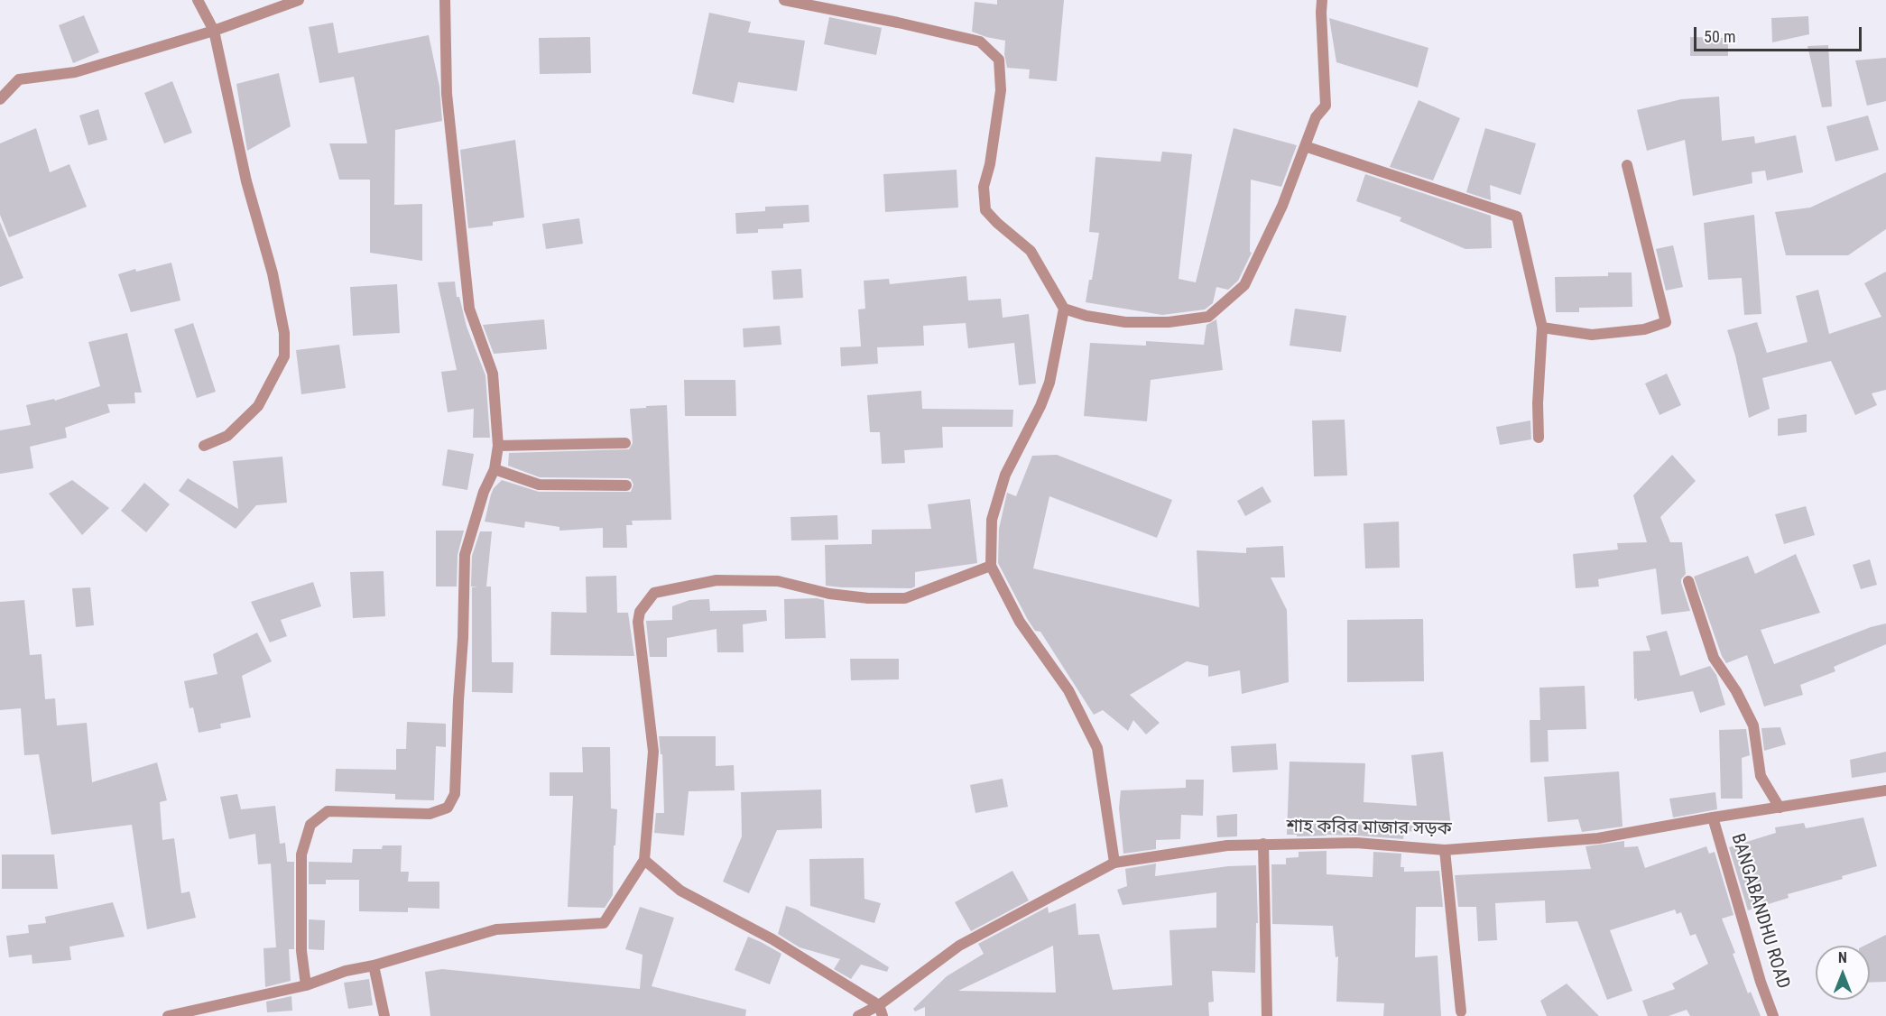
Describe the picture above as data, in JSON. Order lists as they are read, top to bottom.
{
  "streets": {
    "street": ["শাহ কবির মাজার সড়ক", "BANGABANDHU ROAD"]
  },
  "crossings": [
    ["শাহ কবির মাজার সড়ক", "BANGABANDHU ROAD"]
  ],
  "scale_bar": "50 m",
  "north": "top"
}
